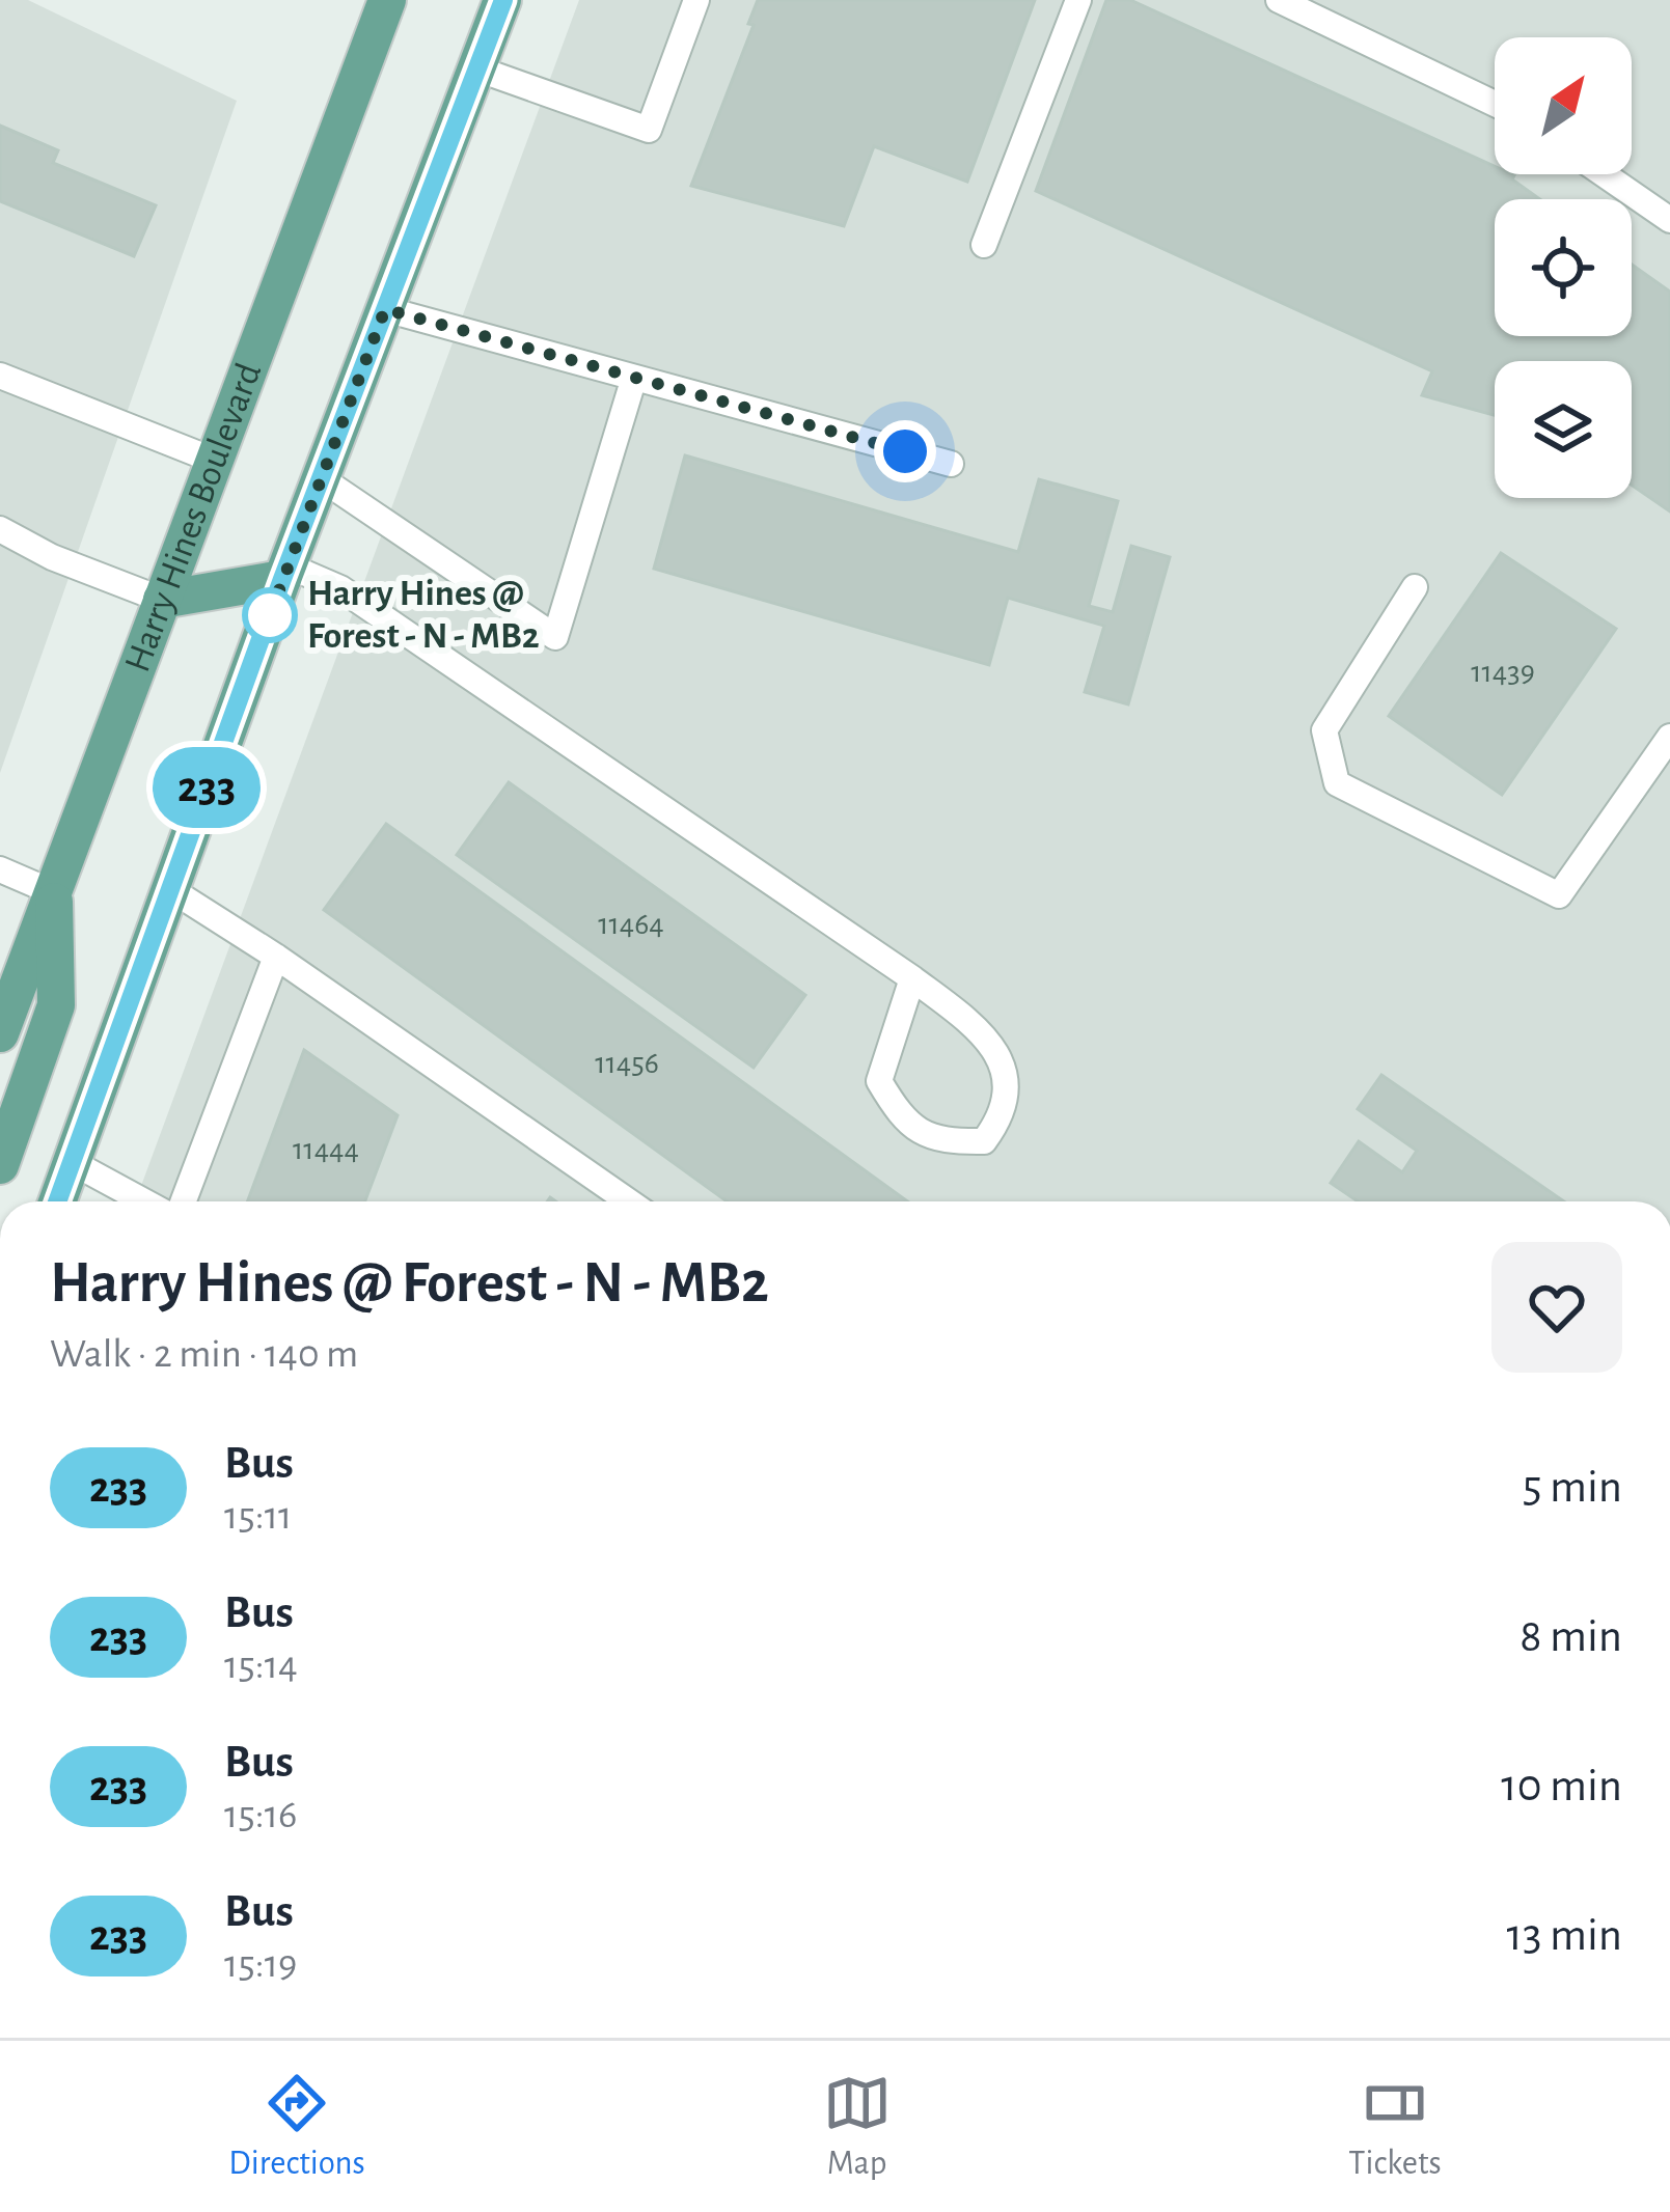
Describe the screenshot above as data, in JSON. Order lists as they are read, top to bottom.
{
  "streets": {
    "main road": ["Harry Hines Boulevard"]
  },
  "places": ["Harry Hines @ Forest - N - MB2"],
  "lines": ["bus line 233"],
  "house_numbers": [
    "11439",
    "11464",
    "11456",
    "11444"
  ],
  "north": "top right",
  "page": {
    "on_map": "233",
    "heading": ["Harry Hines @ Forest - N - MB2", "Walk · 2 min · 140 m"],
    "list": [
      {
        "mark": "233",
        "name": "Bus",
        "note": "15:11",
        "value": "5 min"
      },
      {
        "mark": "233",
        "name": "Bus",
        "note": "15:14",
        "value": "8 min"
      },
      {
        "mark": "233",
        "name": "Bus",
        "note": "15:16",
        "value": "10 min"
      },
      {
        "mark": "233",
        "name": "Bus",
        "note": "15:19",
        "value": "13 min"
      }
    ],
    "tabs": ["Directions", "Map", "Tickets"]
  }
}
